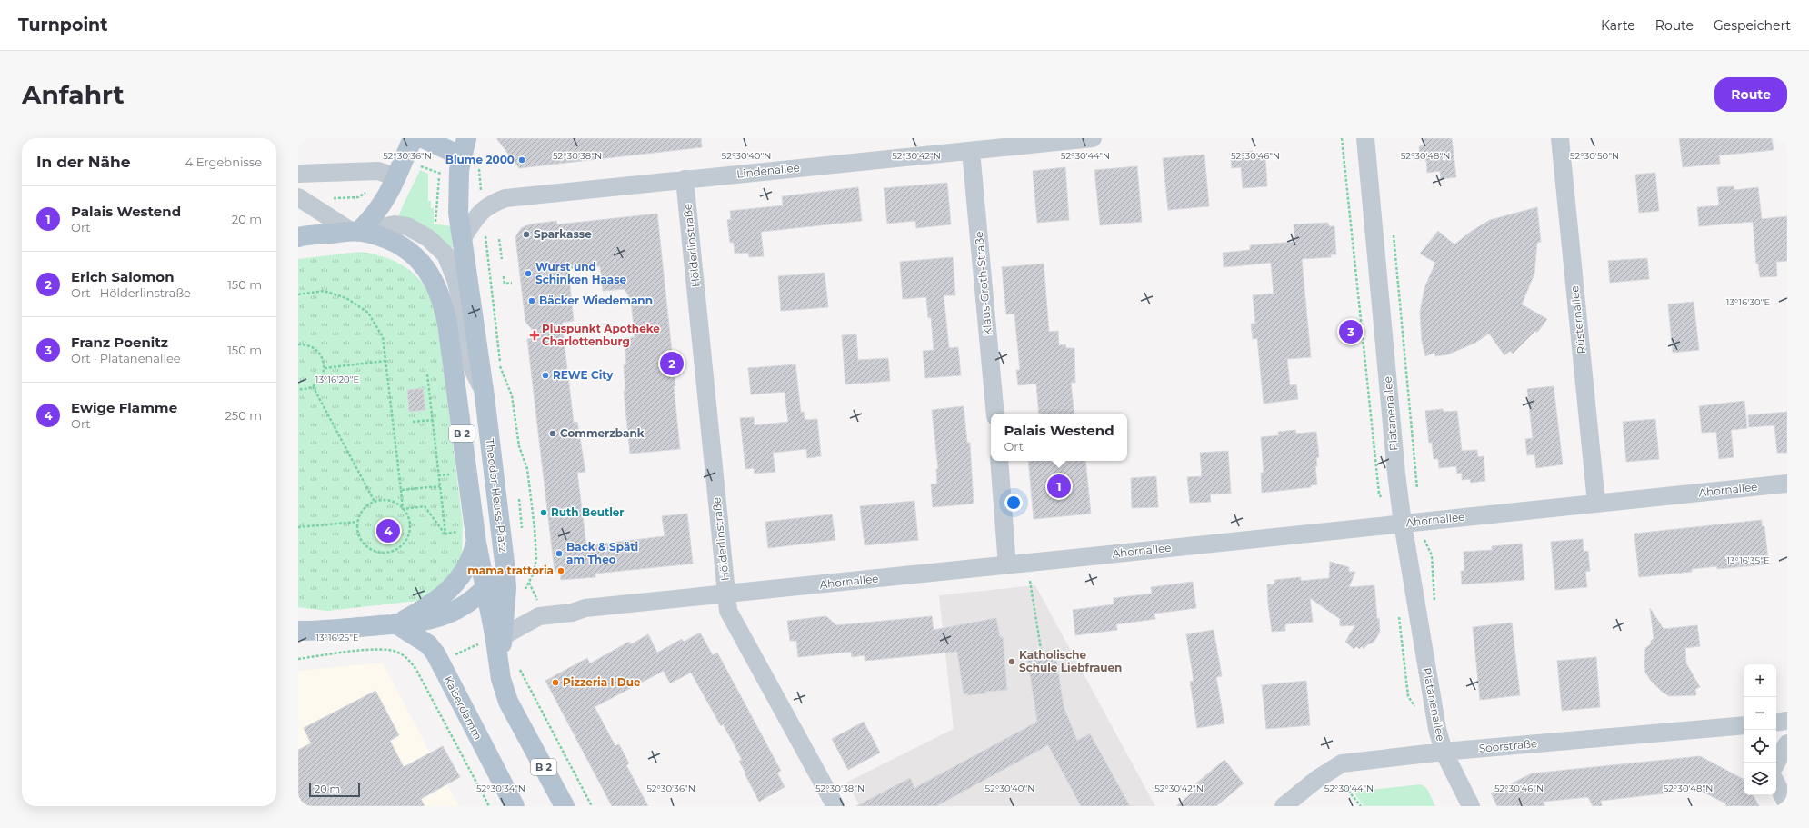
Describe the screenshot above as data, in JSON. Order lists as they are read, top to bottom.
{
  "streets": {
    "main road": ["B 2", "Theodor-Heuss-Platz", "Kaiserdamm"],
    "street": [
      "Lindenallee",
      "Hölderlinstraße",
      "Klaus-Groth-Straße",
      "Rüsternallee",
      "Platanenallee",
      "Ahornallee",
      "Soorstraße"
    ]
  },
  "crossings": [
    ["Lindenallee", "Hölderlinstraße"],
    ["Lindenallee", "Klaus-Groth-Straße"],
    ["Lindenallee", "Theodor-Heuss-Platz"],
    ["Hölderlinstraße", "Ahornallee"],
    ["Rüsternallee", "Ahornallee"],
    ["Platanenallee", "Ahornallee"],
    ["Platanenallee", "Soorstraße"],
    ["B 2", "Theodor-Heuss-Platz"],
    ["Theodor-Heuss-Platz", "Kaiserdamm"]
  ],
  "places": {
    "other": [
      "Blume 2000",
      "Sparkasse",
      "Wurst und Schinken Haase",
      "Bäcker Wiedemann",
      "REWE City",
      "Commerzbank",
      "Ruth Beutler",
      "Back & Späti am Theo",
      "mama trattoria",
      "Katholische Schule Liebfrauen",
      "Pizzeria I Due"
    ],
    "health": ["Pluspunkt Apotheke Charlottenburg"]
  },
  "scale_bar": "20 m",
  "page": {
    "header": "Turnpoint",
    "nav": ["Karte", "Route", "Gespeichert"],
    "buttons": "Route",
    "title": "Anfahrt",
    "heading": ["In der Nähe", "4 Ergebnisse"],
    "list": [
      {
        "mark": "1",
        "name": "Palais Westend",
        "note": "Ort",
        "value": "20 m"
      },
      {
        "mark": "2",
        "name": "Erich Salomon",
        "note": "Ort · Hölderlinstraße",
        "value": "150 m"
      },
      {
        "mark": "3",
        "name": "Franz Poenitz",
        "note": "Ort · Platanenallee",
        "value": "150 m"
      },
      {
        "mark": "4",
        "name": "Ewige Flamme",
        "note": "Ort",
        "value": "250 m"
      }
    ],
    "pins": [
      "3",
      "2",
      "1",
      "4"
    ],
    "popup": ["Palais Westend", "Ort"],
    "map_buttons": ["+", "−"],
    "scale": "20 m"
  },
  "coordinates": [
    "52°30'42\"N",
    "52°30'46\"N",
    "52°30'50\"N",
    "52°30'36\"N",
    "52°30'38\"N",
    "52°30'40\"N",
    "52°30'44\"N",
    "52°30'48\"N",
    "13°16'30\"E",
    "13°16'20\"E",
    "13°16'35\"E",
    "13°16'25\"E",
    "52°30'34\"N"
  ]
}
